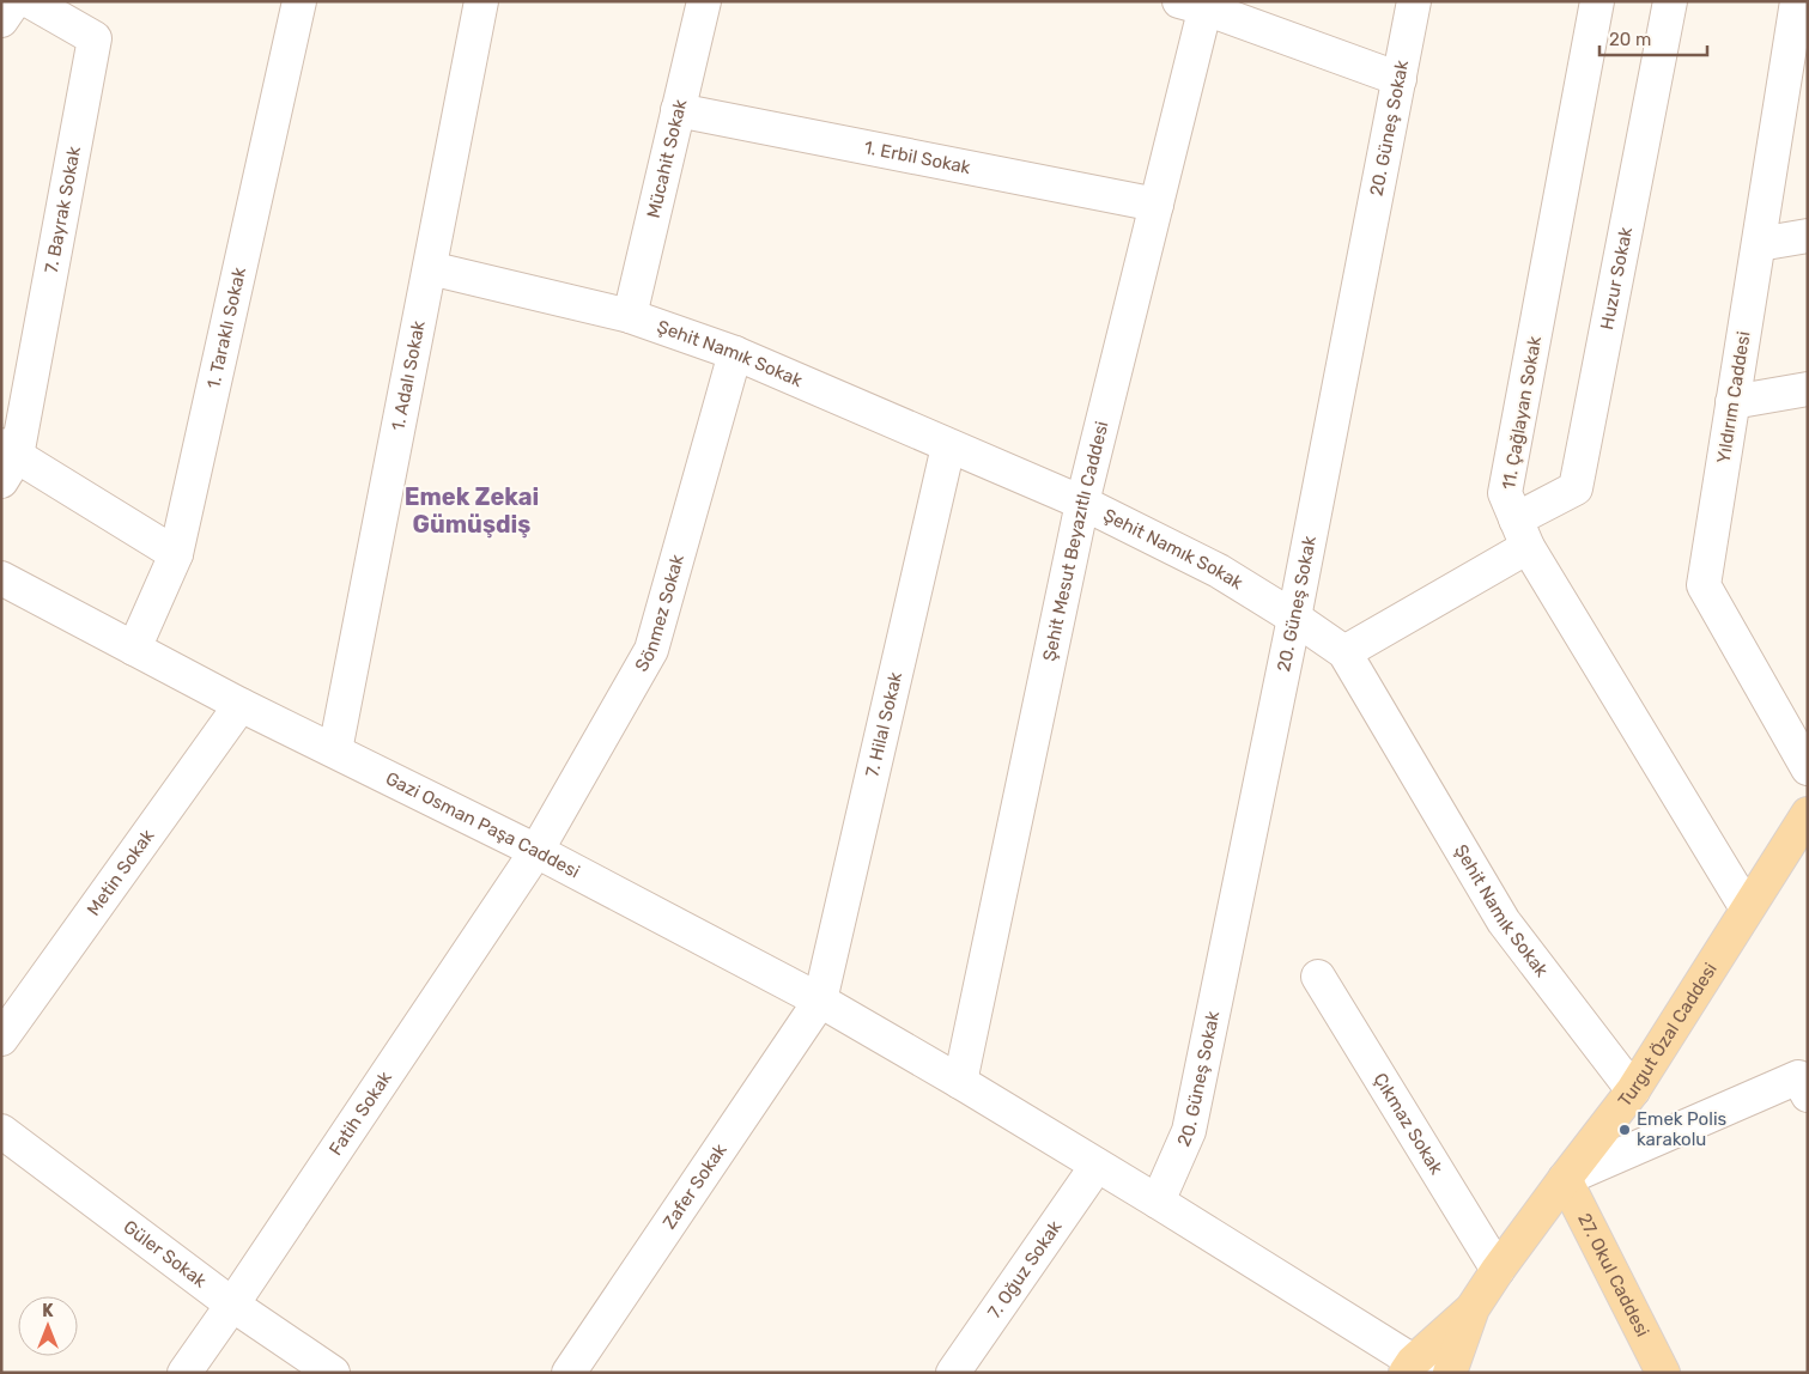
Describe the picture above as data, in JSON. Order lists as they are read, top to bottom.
{
  "streets": {
    "main road": ["Turgut Özal Caddesi", "27. Okul Caddesi"],
    "street": [
      "20. Güneş Sokak",
      "Mücahit Sokak",
      "1. Erbil Sokak",
      "7. Bayrak Sokak",
      "Huzur Sokak",
      "1. Taraklı Sokak",
      "Şehit Namık Sokak",
      "1. Adalı Sokak",
      "Yıldırım Caddesi",
      "11. Çağlayan Sokak",
      "Şehit Mesut Beyazıtlı Caddesi",
      "Sönmez Sokak",
      "7. Hilal Sokak",
      "Gazi Osman Paşa Caddesi",
      "Metin Sokak",
      "Fatih Sokak",
      "Çıkmaz Sokak",
      "Zafer Sokak",
      "Güler Sokak",
      "7. Oğuz Sokak"
    ]
  },
  "crossings": [
    ["20. Güneş Sokak", "Şehit Namık Sokak"],
    ["20. Güneş Sokak", "Gazi Osman Paşa Caddesi"],
    ["Mücahit Sokak", "1. Erbil Sokak"],
    ["Mücahit Sokak", "Şehit Namık Sokak"],
    ["1. Erbil Sokak", "Şehit Mesut Beyazıtlı Caddesi"],
    ["Huzur Sokak", "11. Çağlayan Sokak"],
    ["1. Taraklı Sokak", "Gazi Osman Paşa Caddesi"],
    ["Şehit Namık Sokak", "1. Adalı Sokak"],
    ["Şehit Namık Sokak", "Şehit Mesut Beyazıtlı Caddesi"],
    ["Şehit Namık Sokak", "Sönmez Sokak"],
    ["Şehit Namık Sokak", "7. Hilal Sokak"],
    ["Şehit Namık Sokak", "Turgut Özal Caddesi"],
    ["1. Adalı Sokak", "Gazi Osman Paşa Caddesi"],
    ["11. Çağlayan Sokak", "Turgut Özal Caddesi"],
    ["Şehit Mesut Beyazıtlı Caddesi", "Gazi Osman Paşa Caddesi"],
    ["Sönmez Sokak", "Gazi Osman Paşa Caddesi"],
    ["Sönmez Sokak", "Fatih Sokak"],
    ["7. Hilal Sokak", "Gazi Osman Paşa Caddesi"],
    ["7. Hilal Sokak", "Zafer Sokak"],
    ["Gazi Osman Paşa Caddesi", "Metin Sokak"],
    ["Gazi Osman Paşa Caddesi", "Turgut Özal Caddesi"],
    ["Gazi Osman Paşa Caddesi", "Fatih Sokak"],
    ["Gazi Osman Paşa Caddesi", "Zafer Sokak"],
    ["Gazi Osman Paşa Caddesi", "7. Oğuz Sokak"],
    ["Turgut Özal Caddesi", "Çıkmaz Sokak"],
    ["Turgut Özal Caddesi", "27. Okul Caddesi"],
    ["Fatih Sokak", "Güler Sokak"]
  ],
  "districts": ["Emek Zekai Gümüşdiş"],
  "places": ["Emek Polis karakolu"],
  "scale_bar": "20 m",
  "north": "top"
}
